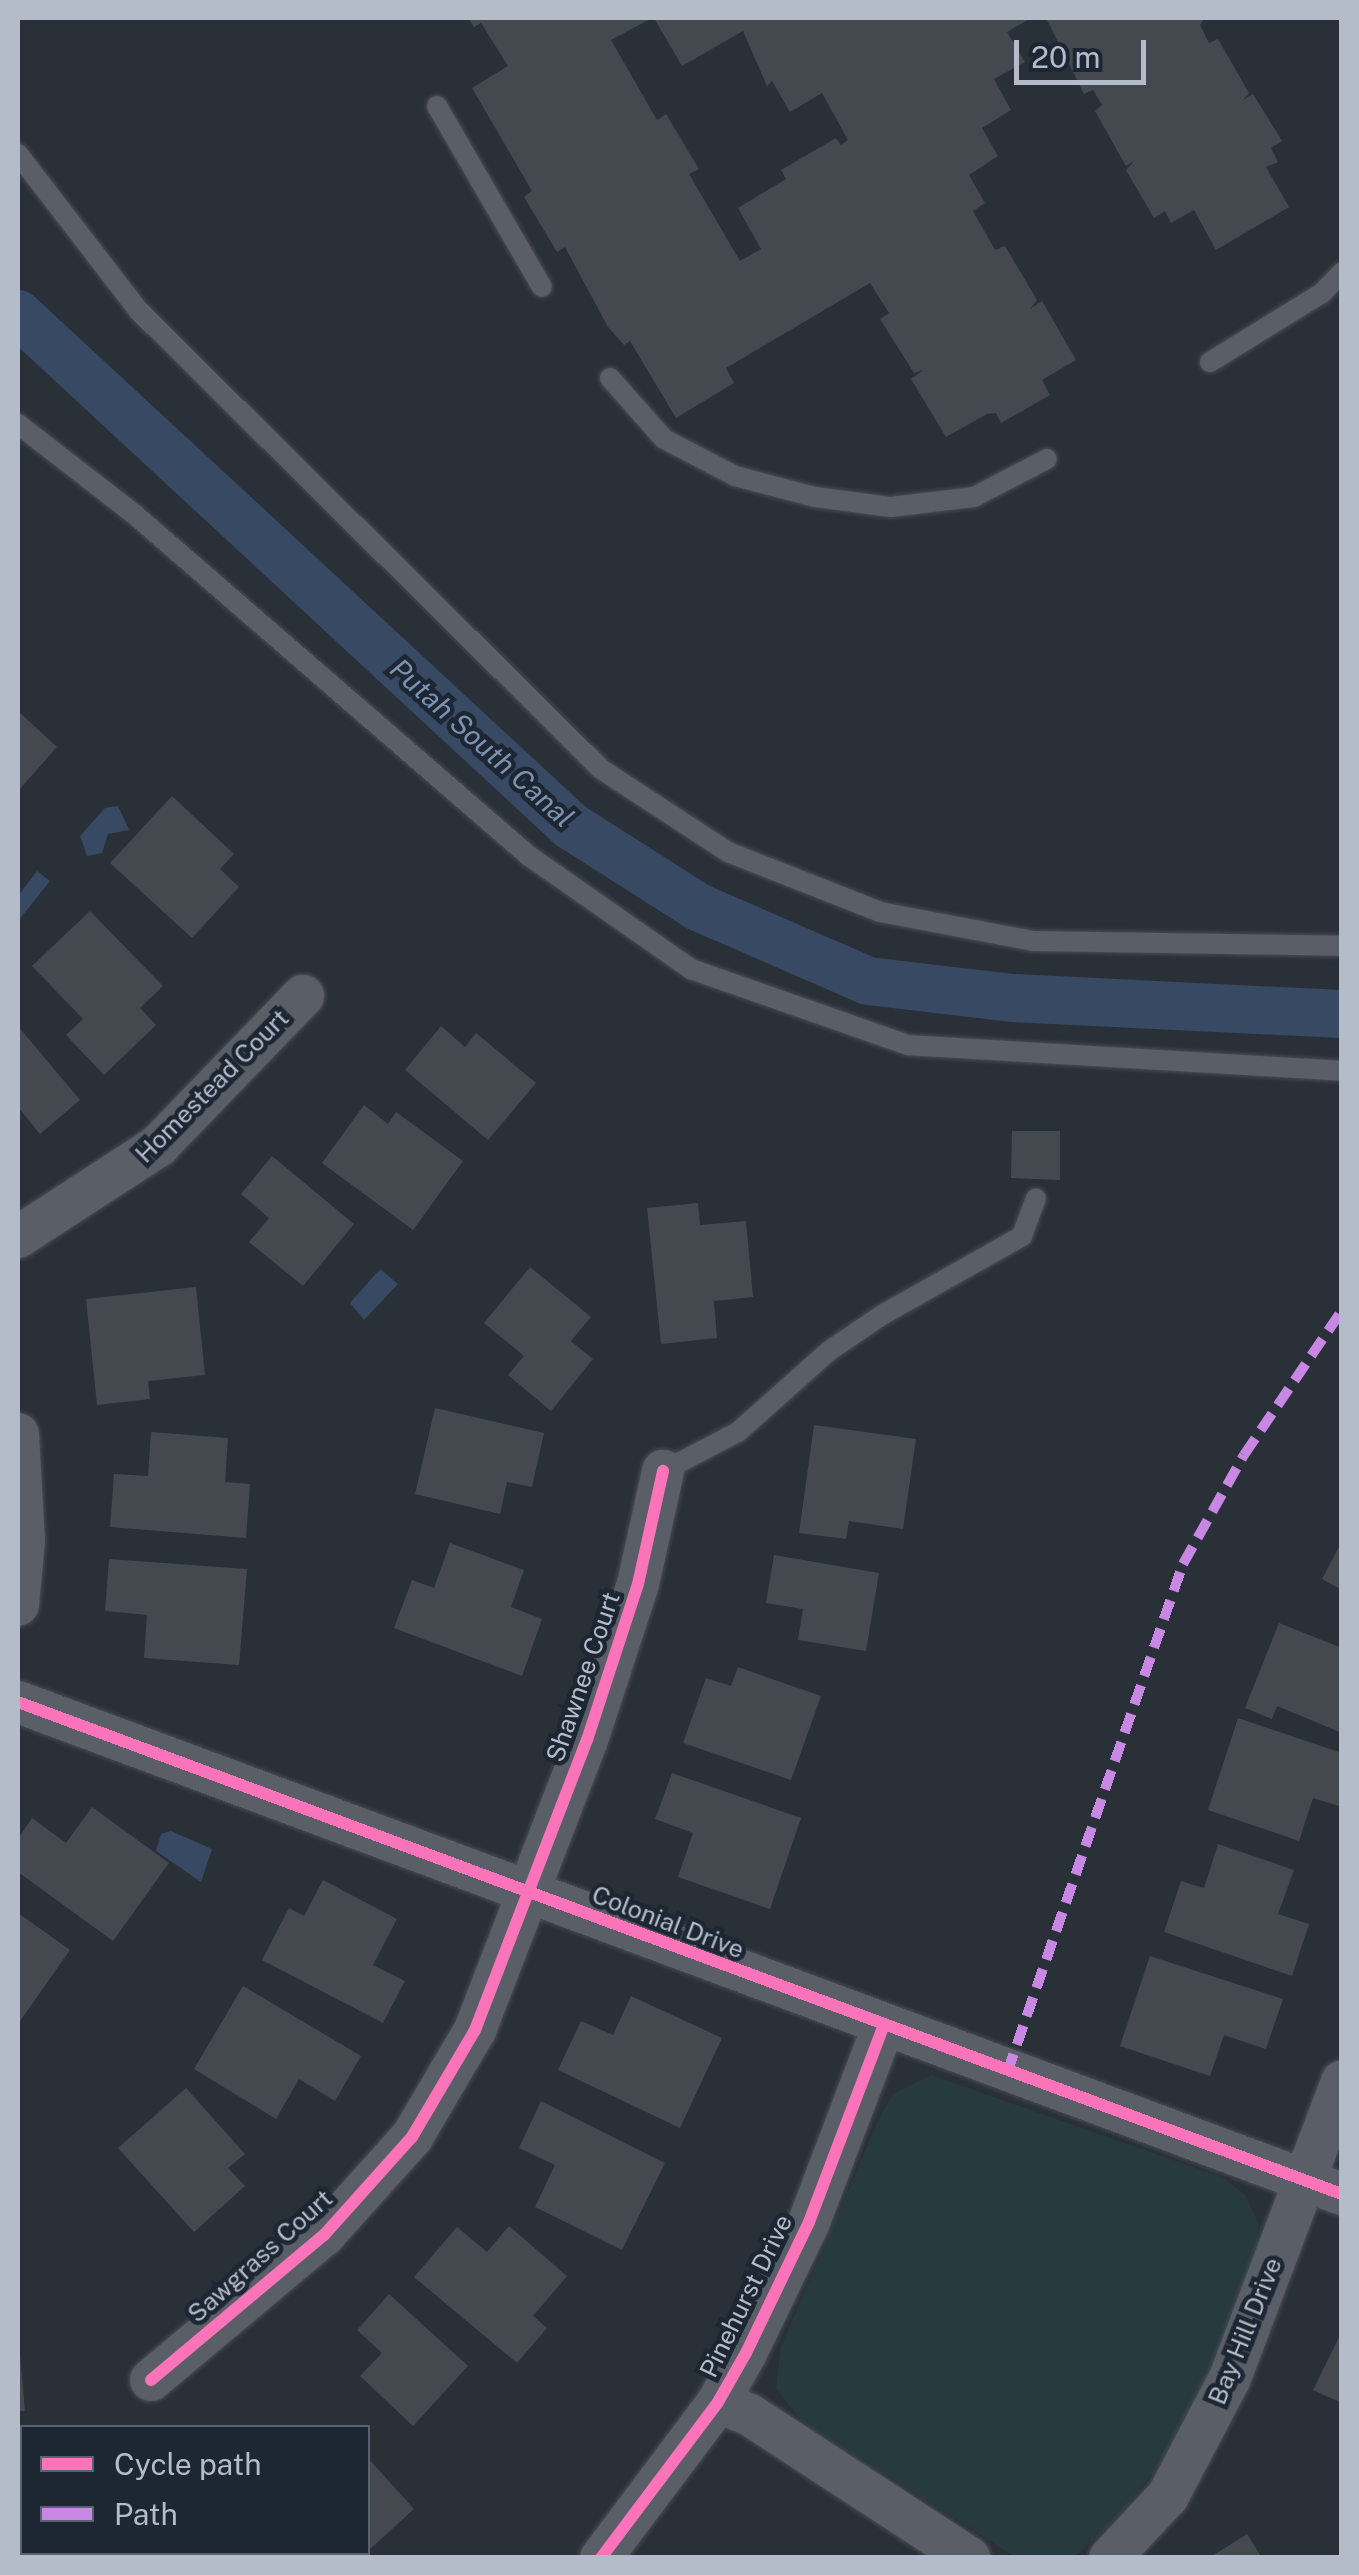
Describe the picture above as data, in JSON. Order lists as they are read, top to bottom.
{
  "streets": {
    "street": [
      "Homestead Court",
      "Shawnee Court",
      "Colonial Drive",
      "Sawgrass Court",
      "Pinehurst Drive",
      "Bay Hill Drive"
    ]
  },
  "crossings": [
    ["Shawnee Court", "Colonial Drive"],
    ["Shawnee Court", "Sawgrass Court"],
    ["Colonial Drive", "Sawgrass Court"],
    ["Colonial Drive", "Pinehurst Drive"],
    ["Colonial Drive", "Bay Hill Drive"]
  ],
  "water": ["Putah South Canal"],
  "legend": ["Cycle path", "Path"],
  "scale_bar": "20 m"
}
